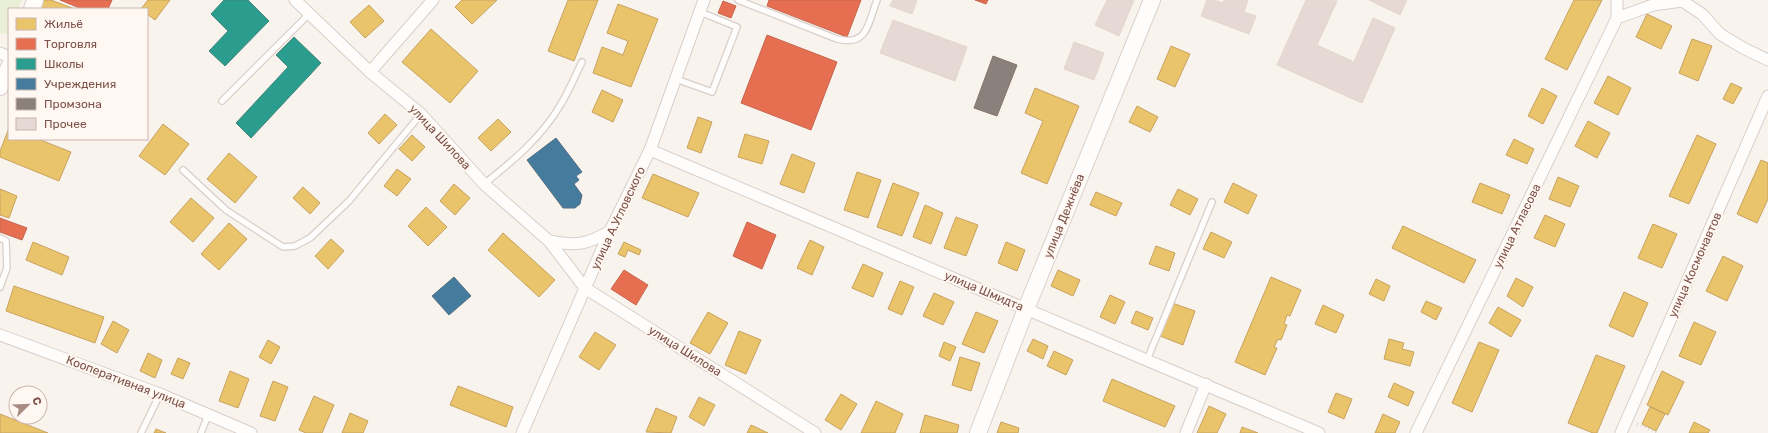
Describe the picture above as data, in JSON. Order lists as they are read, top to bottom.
{
  "streets": {
    "main road": ["улица Дежнёва"],
    "street": [
      "улица Шилова",
      "улица А.Угловского",
      "улица Атласова",
      "улица Космонавтов",
      "улица Шмидта",
      "Кооперативная улица"
    ]
  },
  "crossings": [
    ["улица Шилова", "улица А.Угловского"],
    ["улица Дежнёва", "улица Шмидта"],
    ["улица А.Угловского", "улица Шмидта"]
  ],
  "legend": [
    "Жильё",
    "Торговля",
    "Школы",
    "Учреждения",
    "Промзона",
    "Прочее"
  ],
  "north": "top right"
}
